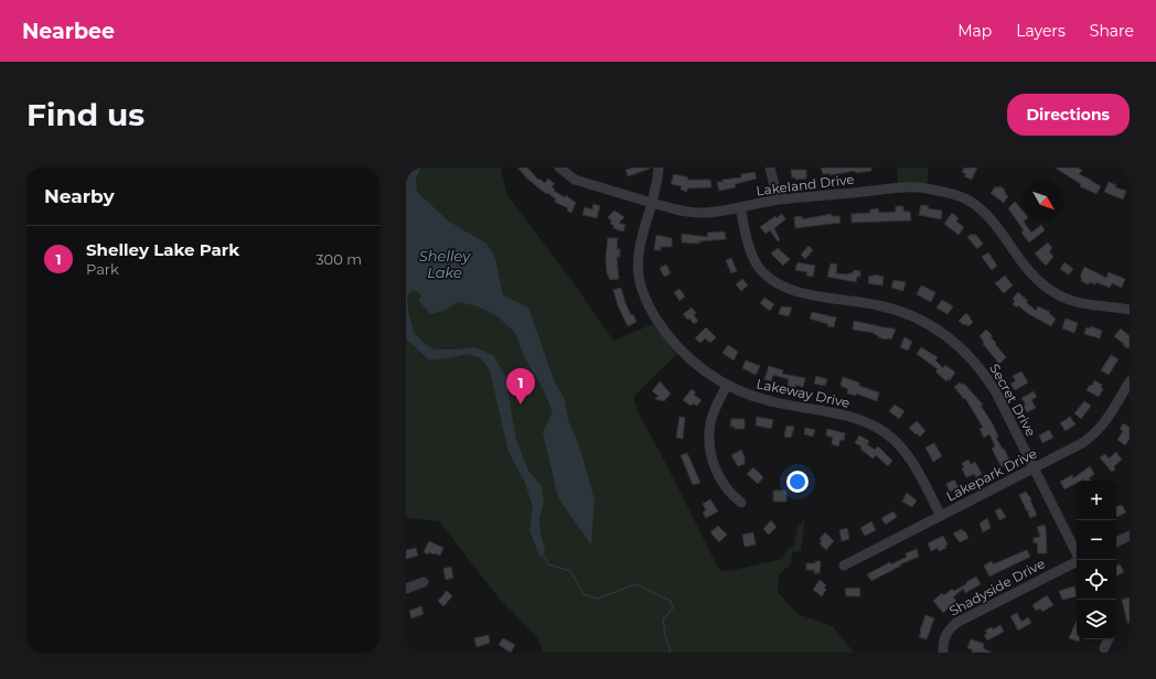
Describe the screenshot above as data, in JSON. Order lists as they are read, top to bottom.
{
  "streets": {
    "street": [
      "Lakeland Drive",
      "Lakeway Drive",
      "Secret Drive",
      "Lakepark Drive",
      "Shadyside Drive"
    ]
  },
  "crossings": [
    ["Lakeland Drive", "Lakeway Drive"],
    ["Lakeland Drive", "Secret Drive"],
    ["Lakeway Drive", "Lakepark Drive"],
    ["Secret Drive", "Lakepark Drive"]
  ],
  "water": ["Shelley Lake"],
  "north": "bottom right",
  "page": {
    "header": "Nearbee",
    "nav": ["Map", "Layers", "Share"],
    "buttons": "Directions",
    "title": "Find us",
    "heading": "Nearby",
    "list": [
      {
        "mark": "1",
        "name": "Shelley Lake Park",
        "note": "Park",
        "value": "300 m"
      }
    ],
    "pins": "1",
    "map_buttons": ["+", "−"]
  }
}
